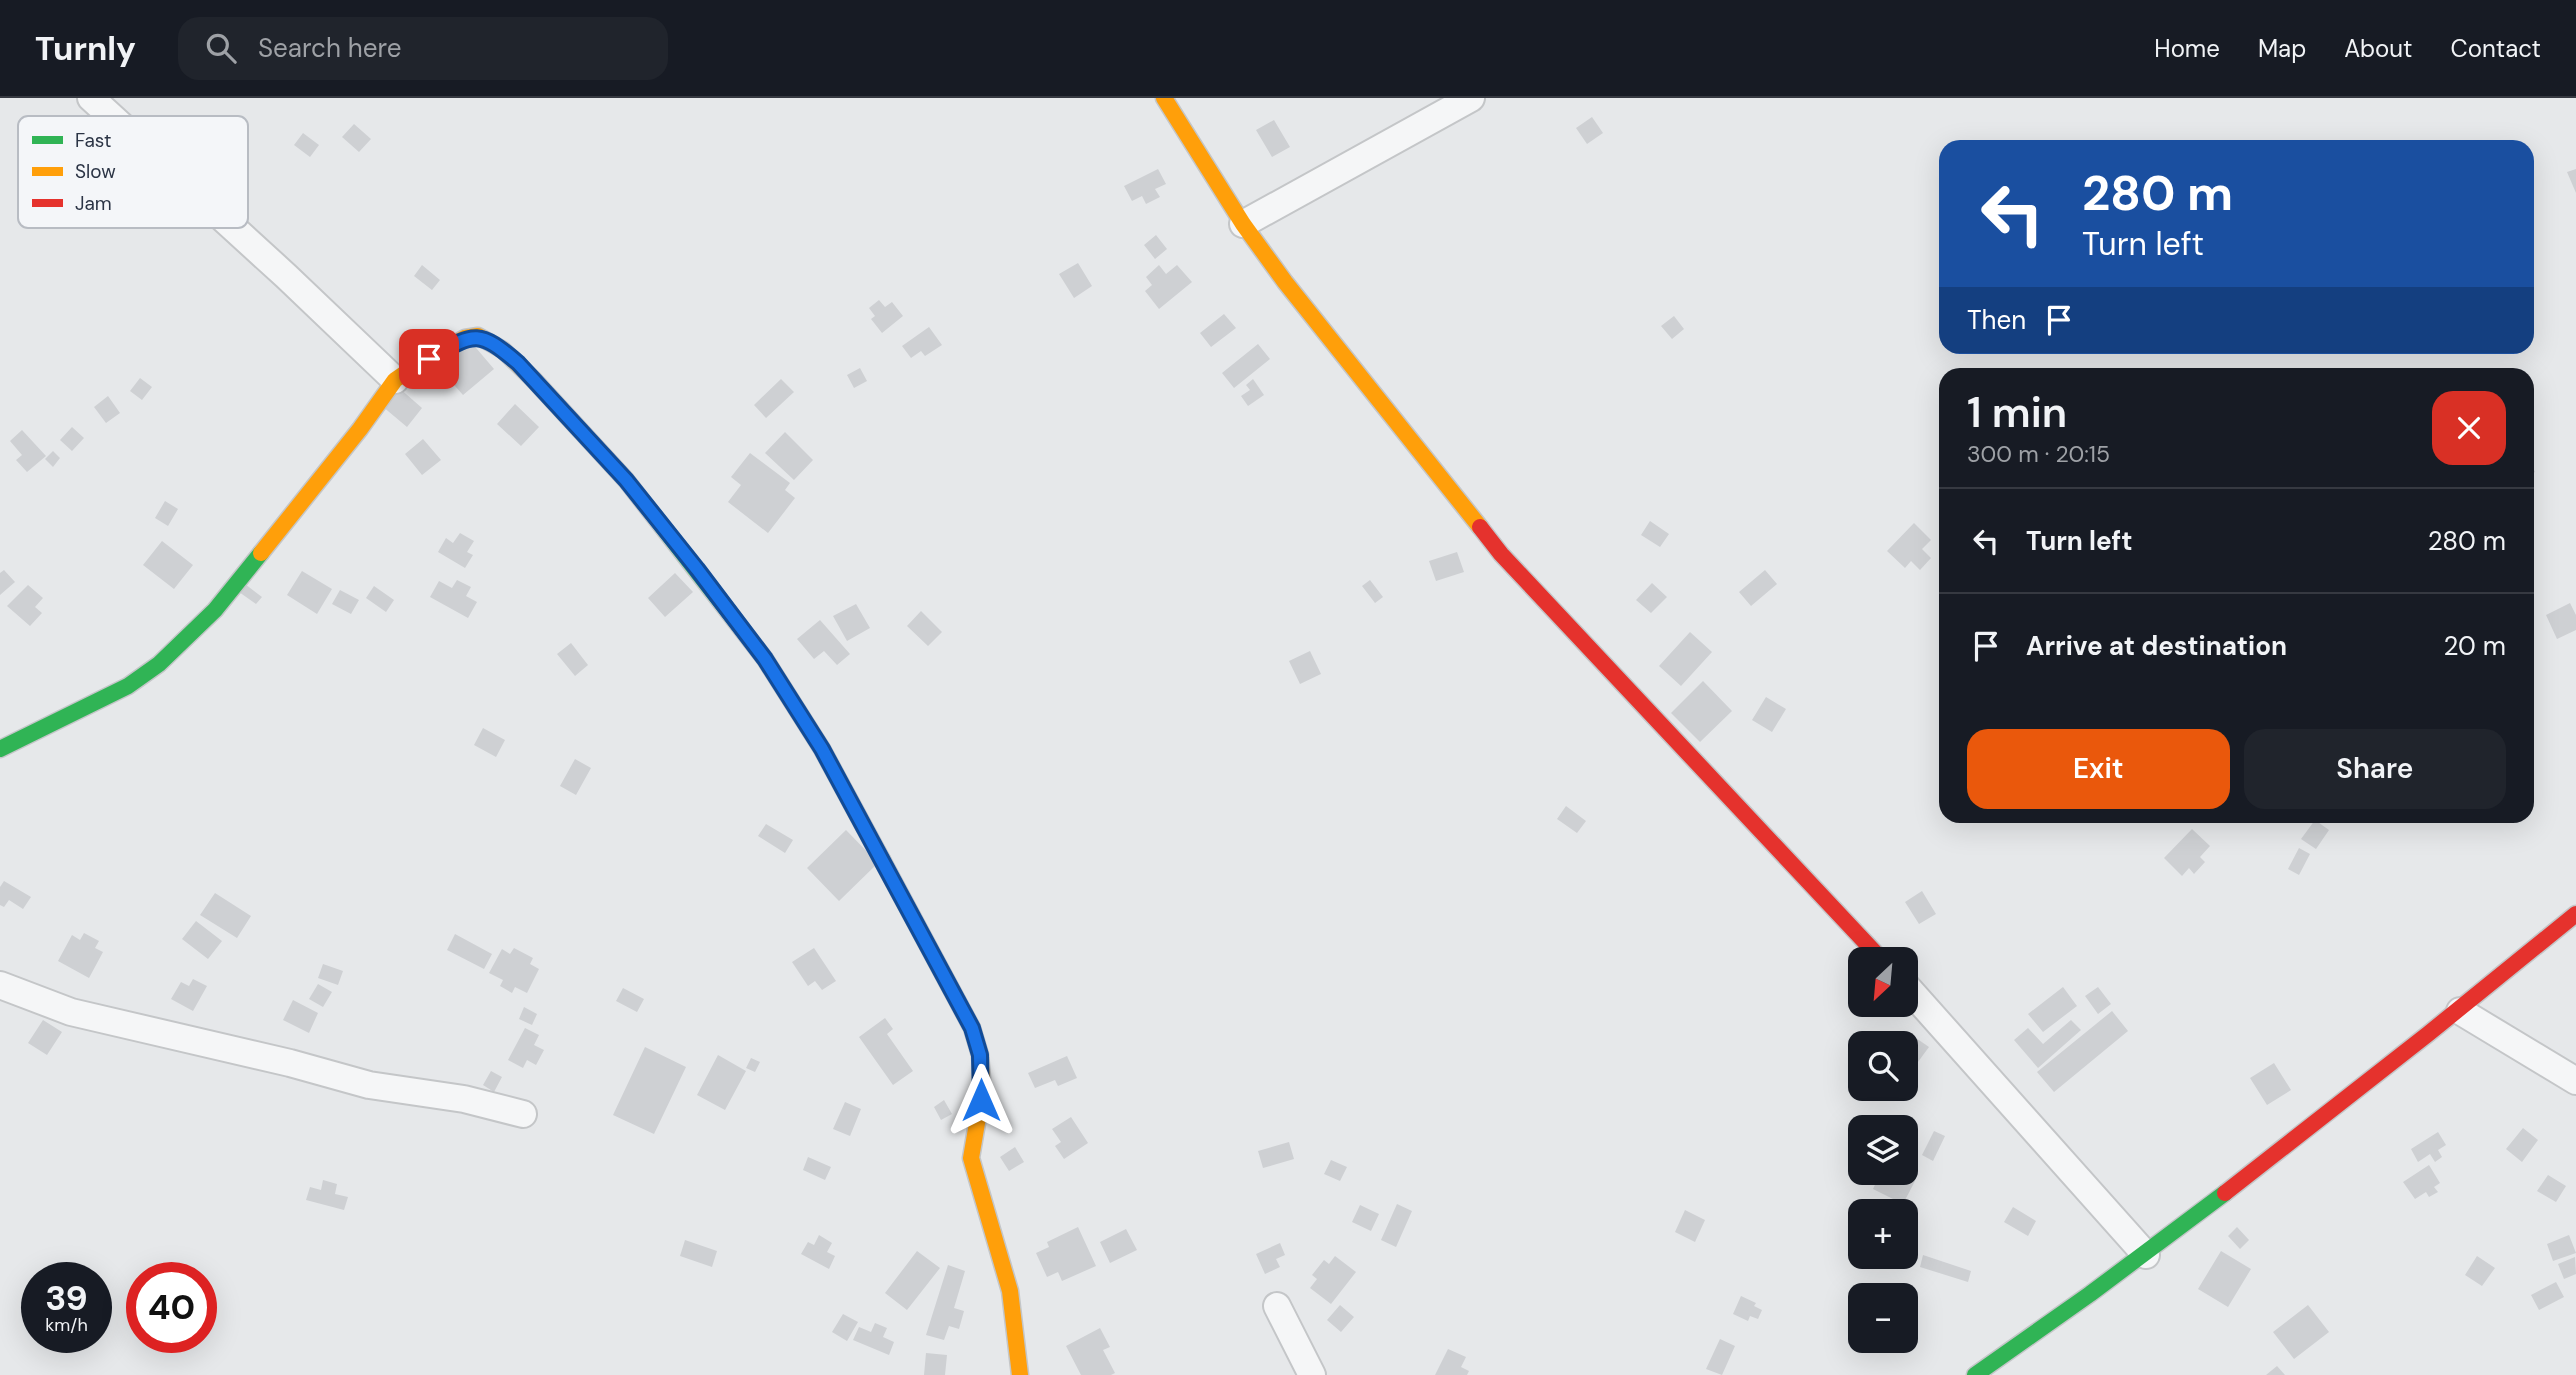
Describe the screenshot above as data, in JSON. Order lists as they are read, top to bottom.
{
  "legend": ["Fast", "Slow", "Jam"],
  "north": "bottom left",
  "page": {
    "header": "Turnly",
    "search": "Search here",
    "nav": [
      "Home",
      "Map",
      "About",
      "Contact"
    ],
    "turn": ["280 m", "Turn left"],
    "then": "Then",
    "heading": ["1 min", "300 m · 20:15"],
    "list": [
      {
        "name": "Turn left",
        "value": "280 m"
      },
      {
        "name": "Arrive at destination",
        "value": "20 m"
      }
    ],
    "buttons": ["Exit", "Share"],
    "map_buttons": ["+", "−"],
    "speed": "39 km/h",
    "limit": "40"
  }
}
